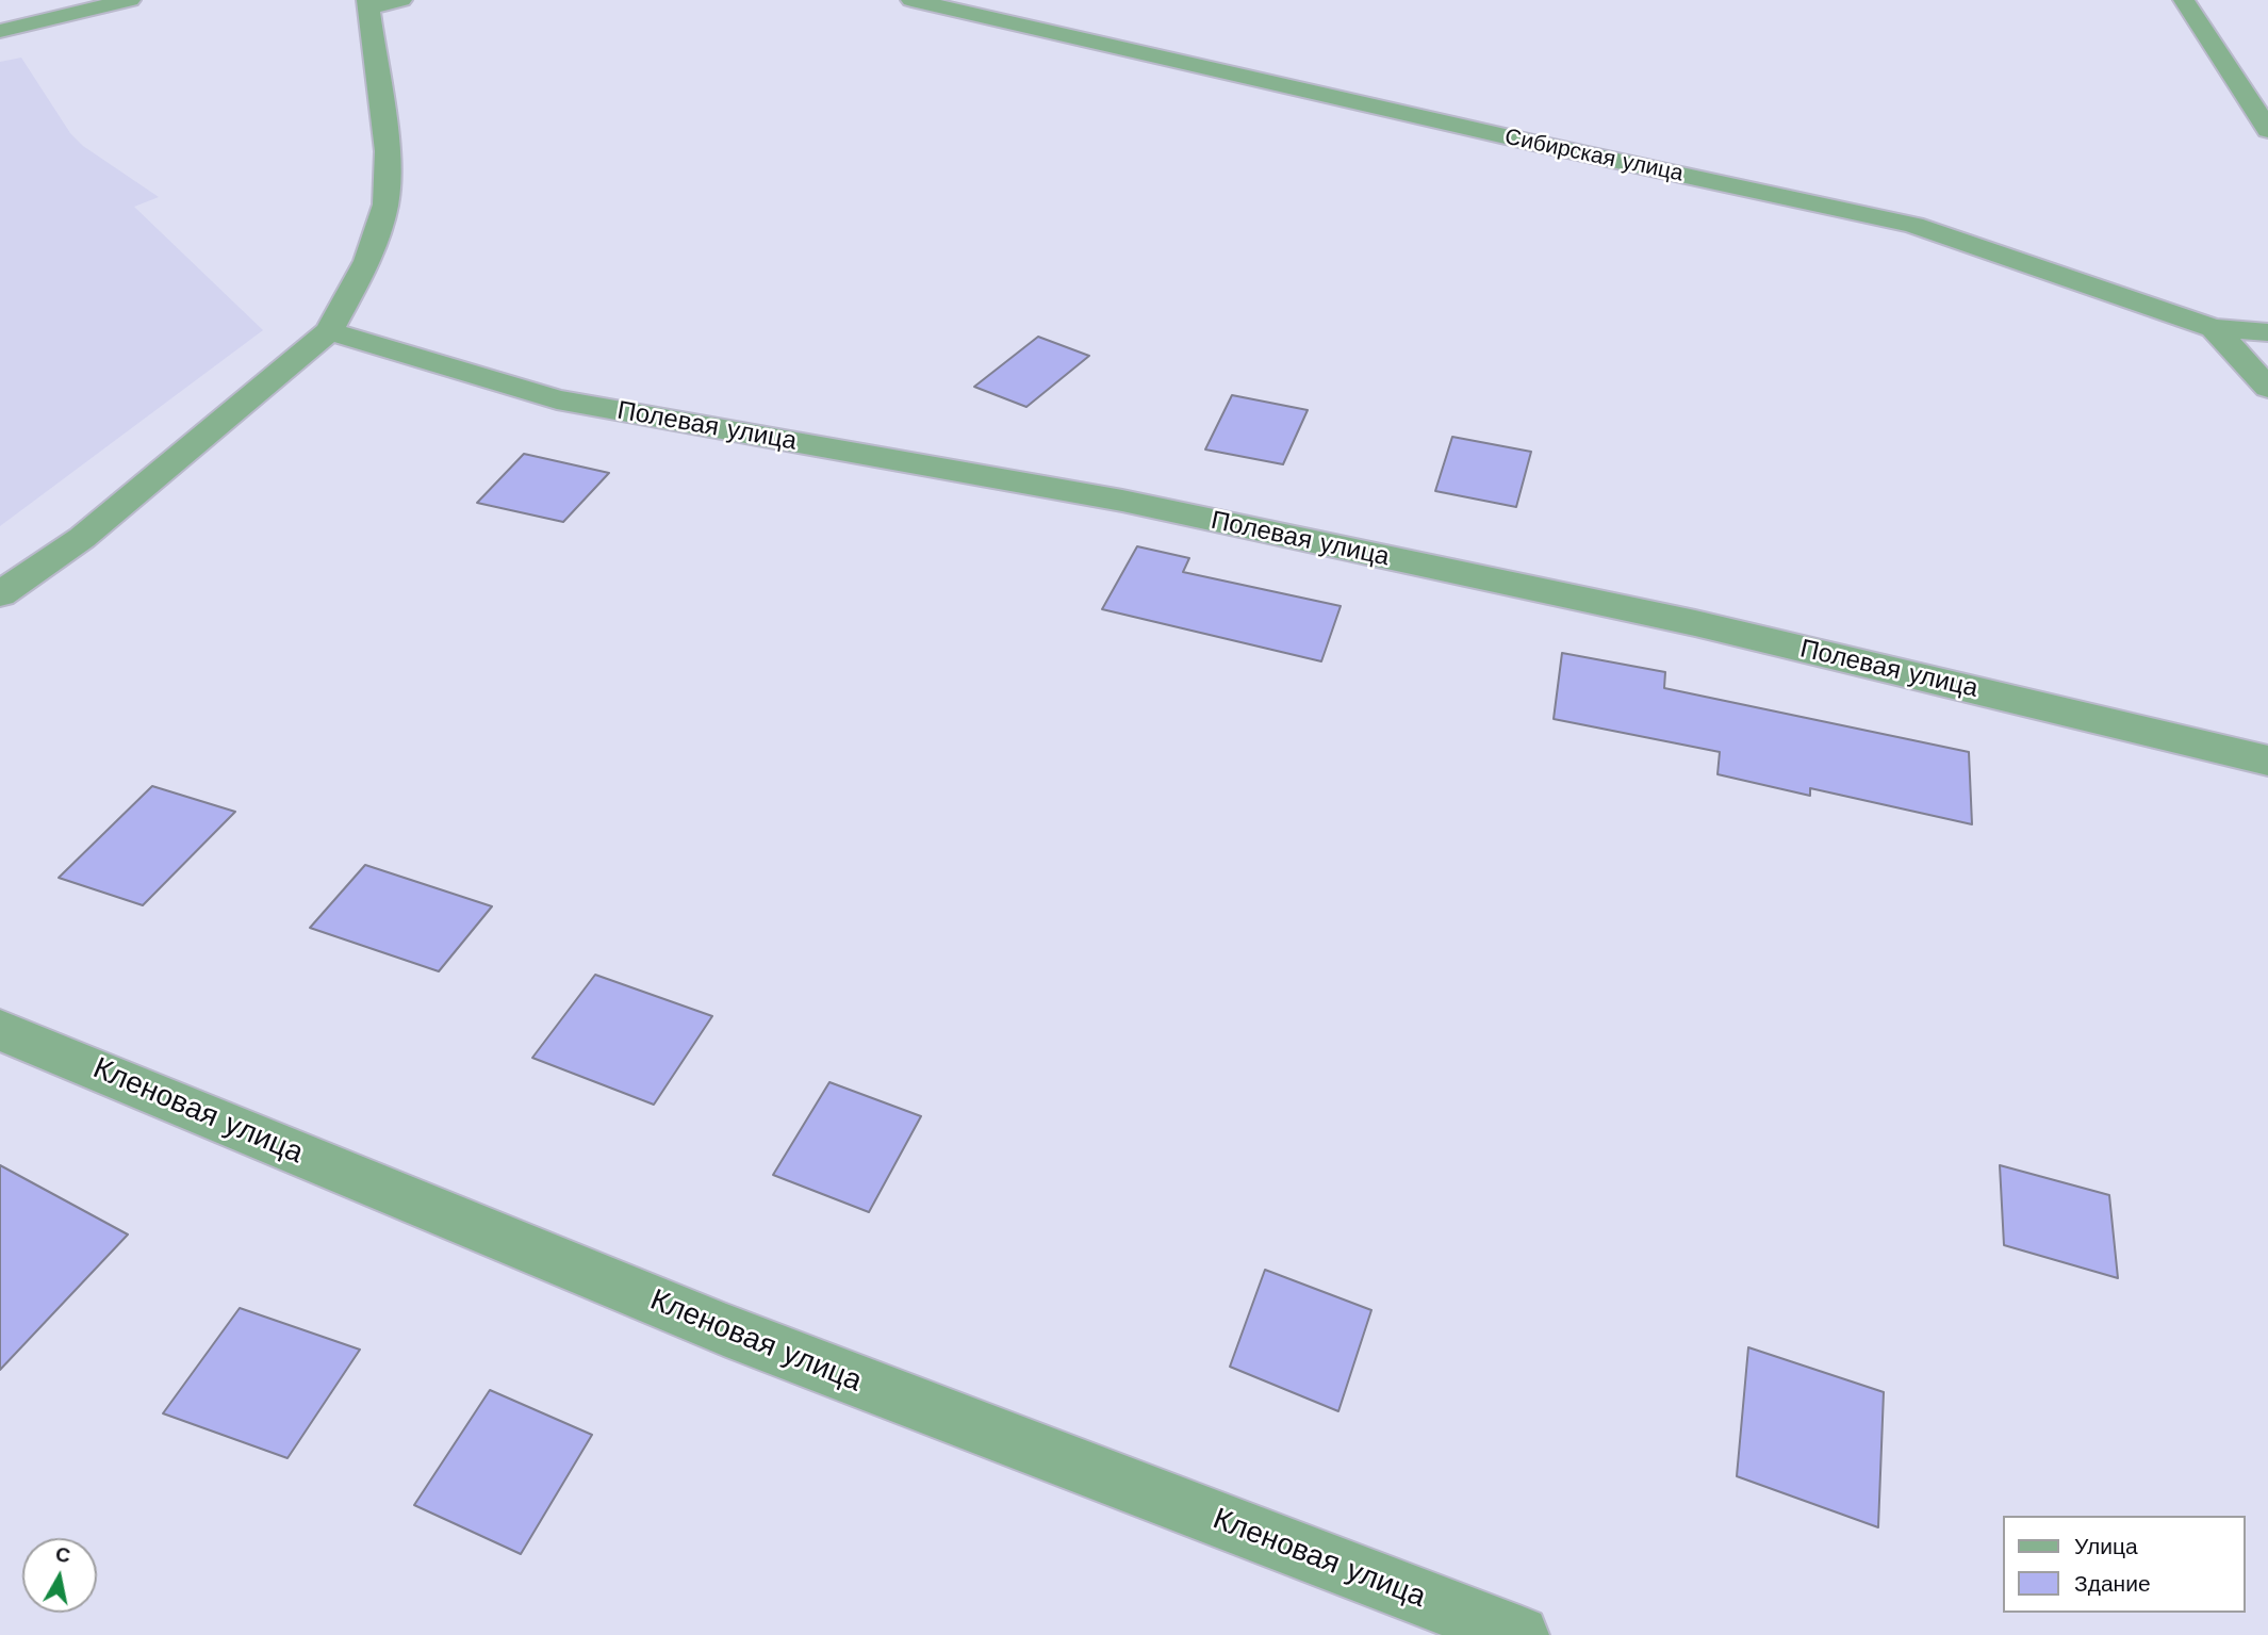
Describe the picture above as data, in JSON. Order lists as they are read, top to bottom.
{
  "streets": {
    "street": ["Сибирская улица", "Полевая улица", "Кленовая улица"]
  },
  "legend": ["Улица", "Здание"],
  "north": "top"
}
